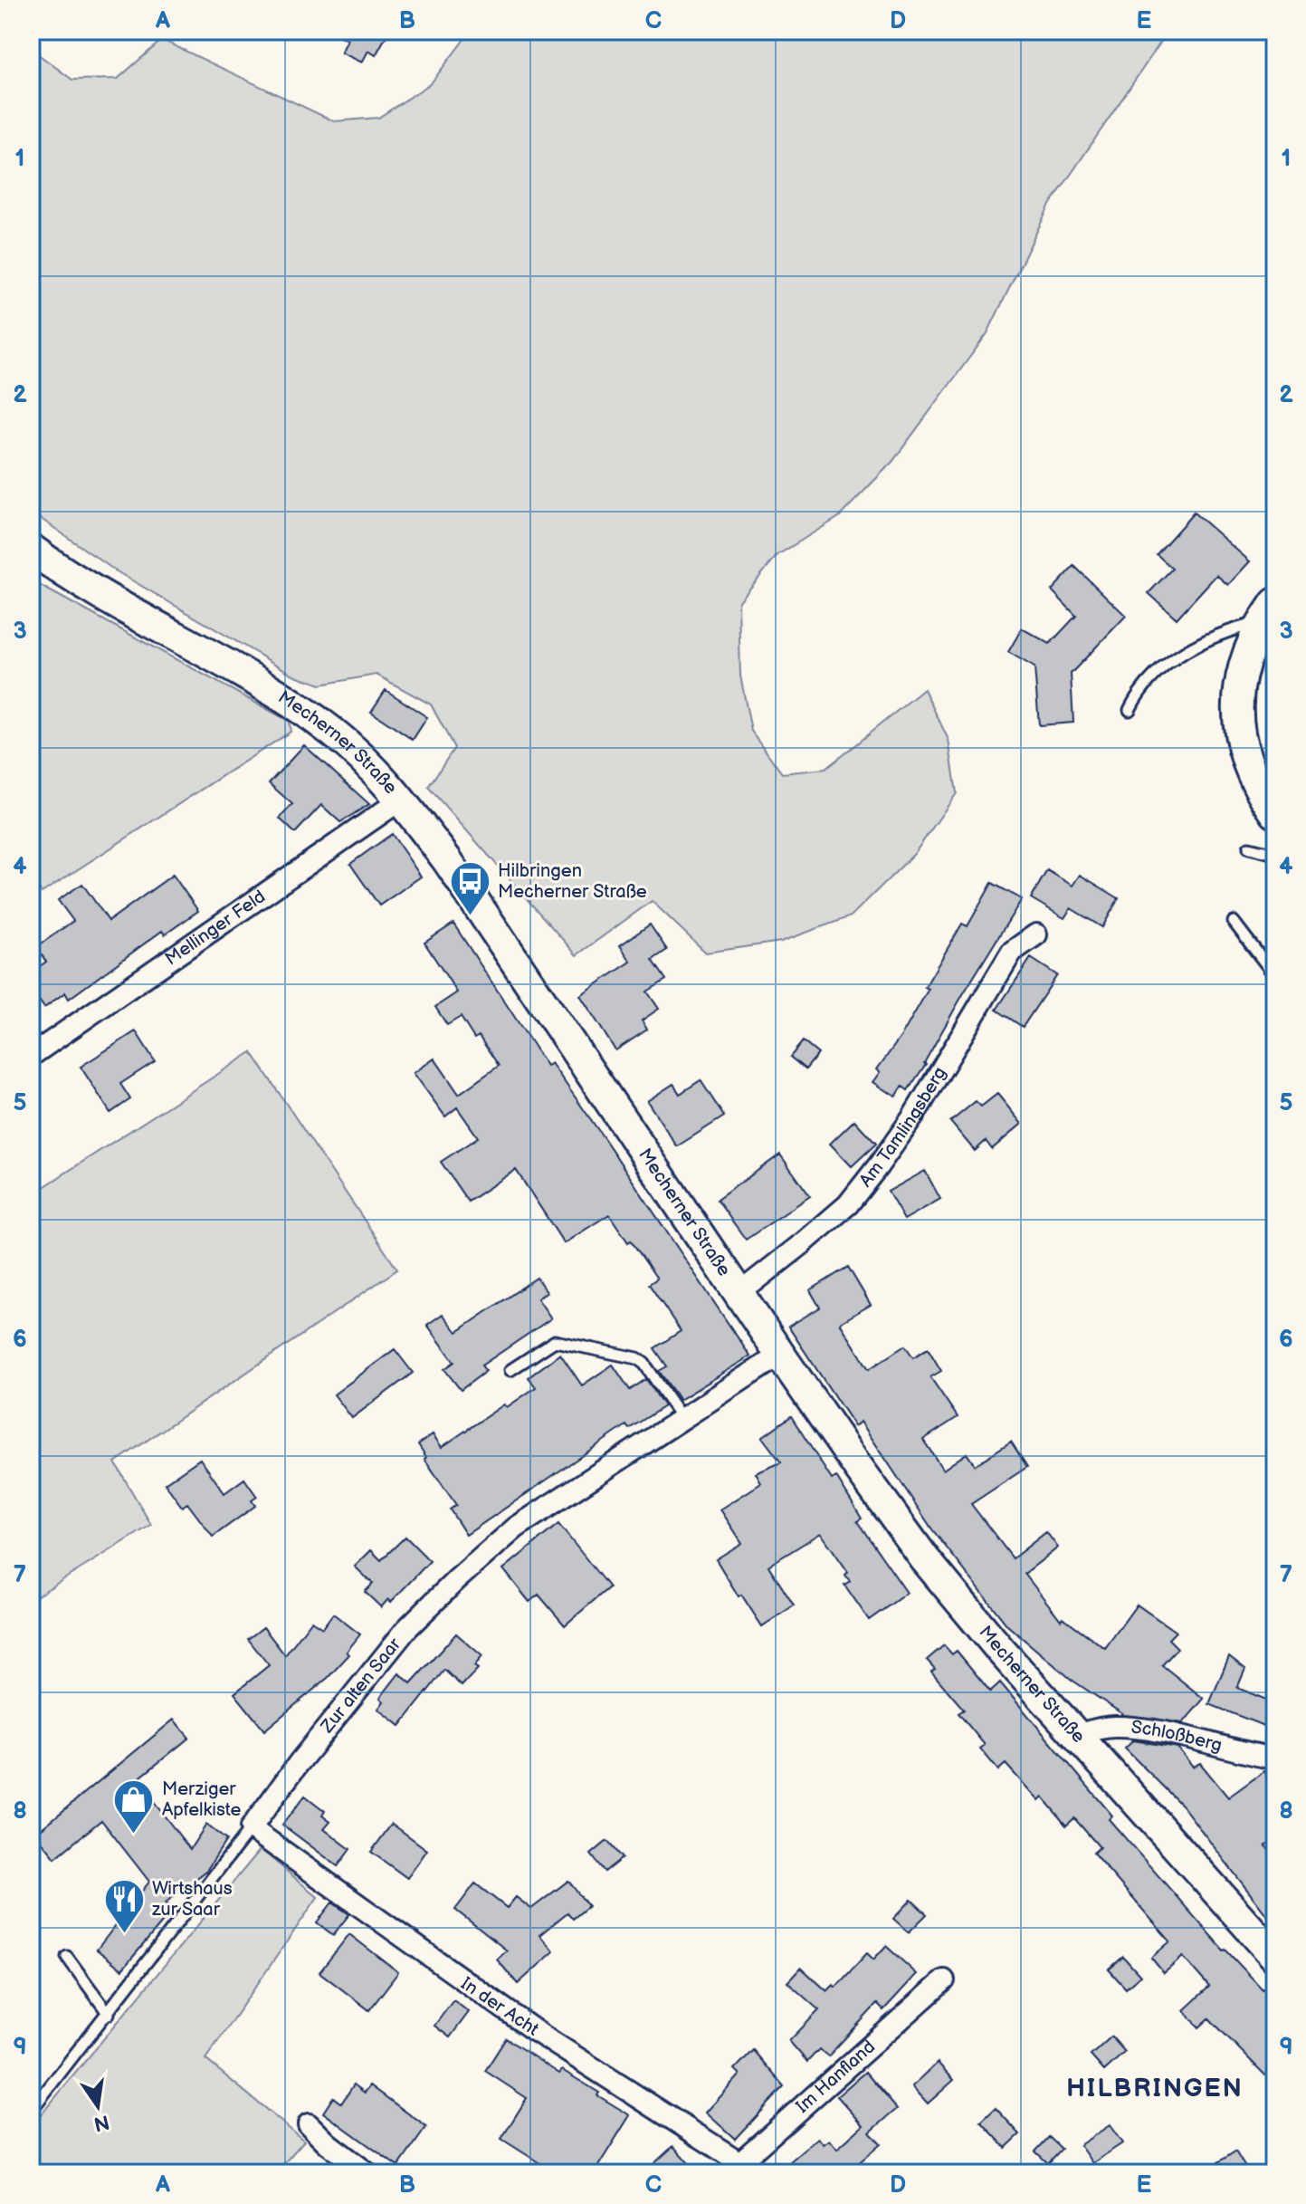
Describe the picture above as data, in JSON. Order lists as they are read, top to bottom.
{
  "streets": {
    "main road": ["Mecherner Straße"],
    "street": [
      "Mellinger Feld",
      "Am Tamlingsberg",
      "Zur alten Saar",
      "Schloßberg",
      "In der Acht",
      "Im Hanfland"
    ]
  },
  "crossings": [
    ["Mecherner Straße", "Mellinger Feld"],
    ["Mecherner Straße", "Am Tamlingsberg"],
    ["Mecherner Straße", "Zur alten Saar"],
    ["Mecherner Straße", "Schloßberg"],
    ["Zur alten Saar", "In der Acht"],
    ["In der Acht", "Im Hanfland"]
  ],
  "districts": ["HILBRINGEN"],
  "places": {
    "bus stop": ["Hilbringen Mecherner Straße"],
    "shop": ["Merziger Apfelkiste"],
    "restaurant": ["Wirtshaus zur Saar"]
  },
  "north": "bottom",
  "grid": {
    "columns": [
      "A",
      "B",
      "C",
      "D",
      "E"
    ],
    "rows": [
      "1",
      "2",
      "3",
      "4",
      "5",
      "6",
      "7",
      "8",
      "9"
    ]
  }
}
